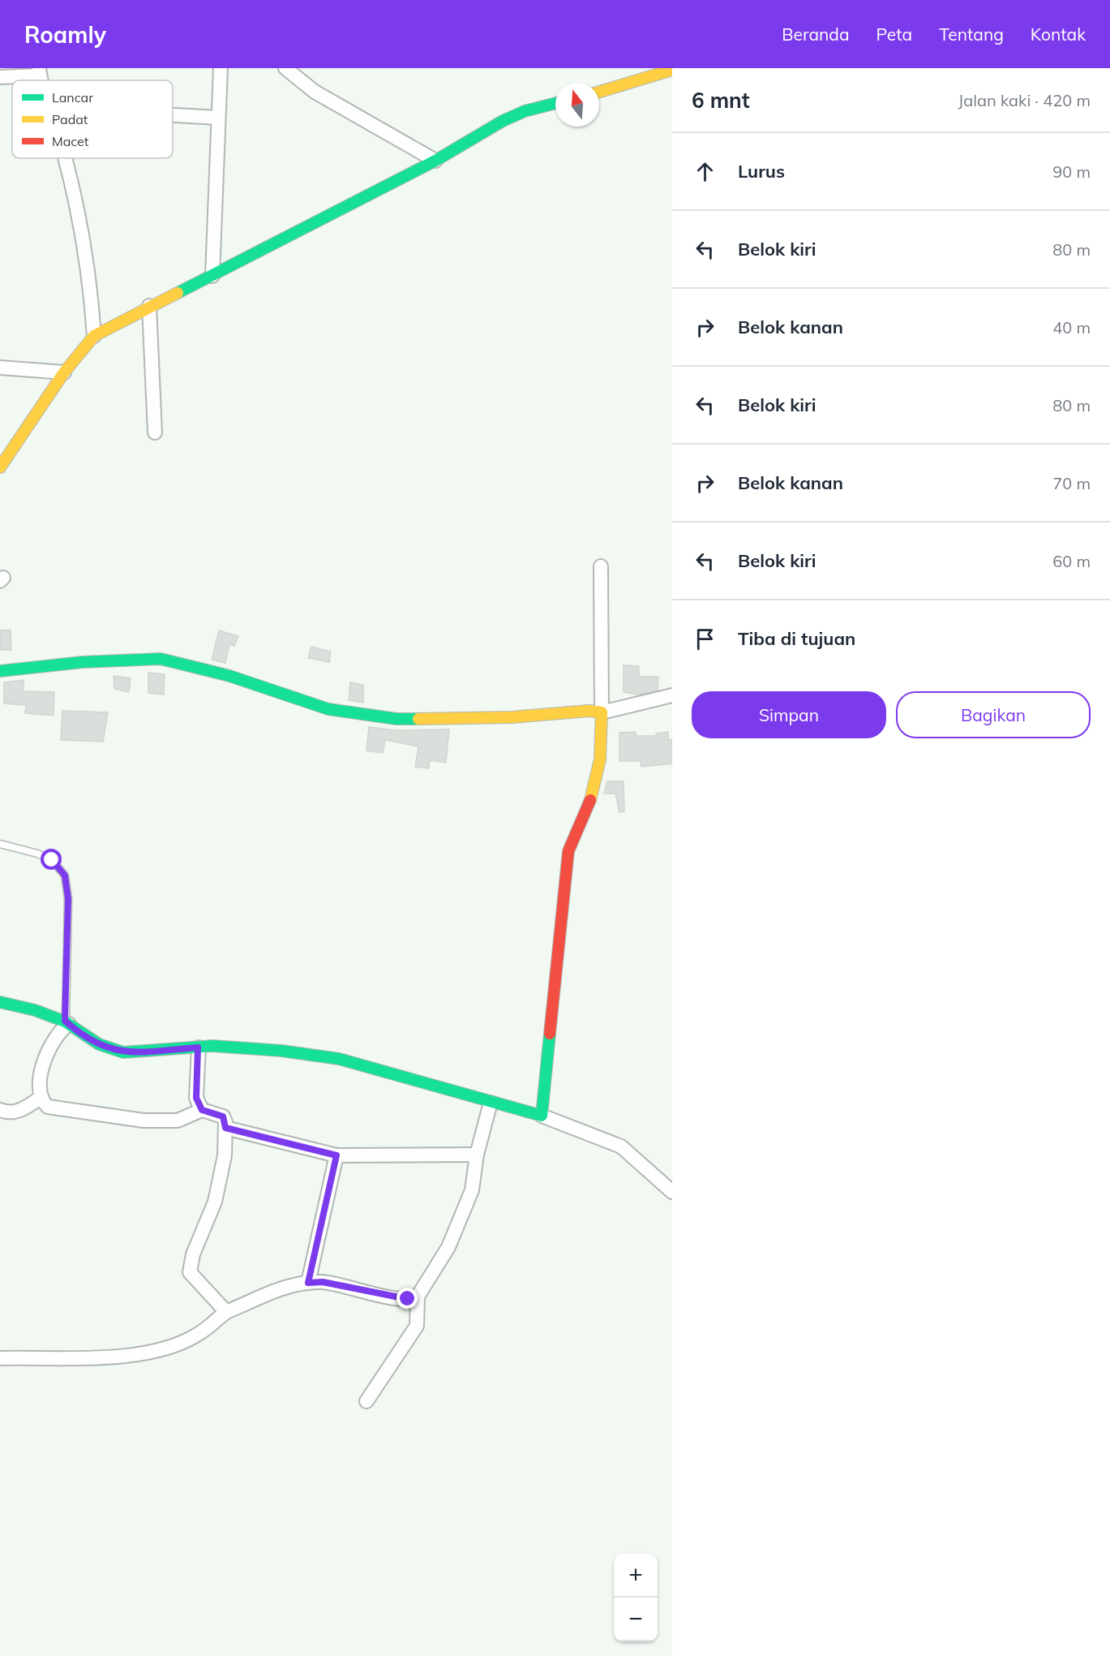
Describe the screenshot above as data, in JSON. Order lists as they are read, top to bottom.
{
  "legend": ["Lancar", "Padat", "Macet"],
  "north": "top",
  "page": {
    "header": "Roamly",
    "nav": [
      "Beranda",
      "Peta",
      "Tentang",
      "Kontak"
    ],
    "heading": ["6 mnt", "Jalan kaki · 420 m"],
    "list": [
      ["Lurus", "90 m"],
      ["Belok kiri", "80 m"],
      ["Belok kanan", "40 m"],
      ["Belok kiri", "80 m"],
      ["Belok kanan", "70 m"],
      ["Belok kiri", "60 m"],
      "Tiba di tujuan"
    ],
    "buttons": ["Simpan", "Bagikan"],
    "map_buttons": ["+", "−"]
  }
}
